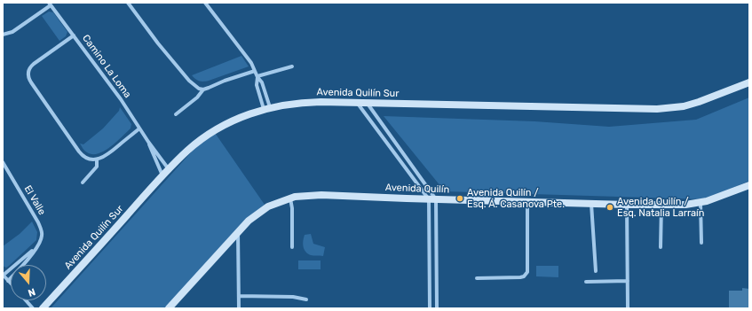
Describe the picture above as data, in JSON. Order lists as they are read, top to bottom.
{
  "streets": {
    "street": [
      "Camino La Loma",
      "Avenida Quilín Sur",
      "Avenida Quilín",
      "El Valle"
    ]
  },
  "crossings": [
    ["Camino La Loma", "Avenida Quilín Sur"]
  ],
  "places": ["Avenida Quilín / Esq. Á. Casanova Pte.", "Avenida Quilín / Esq. Natalia Larraín"],
  "north": "bottom"
}
